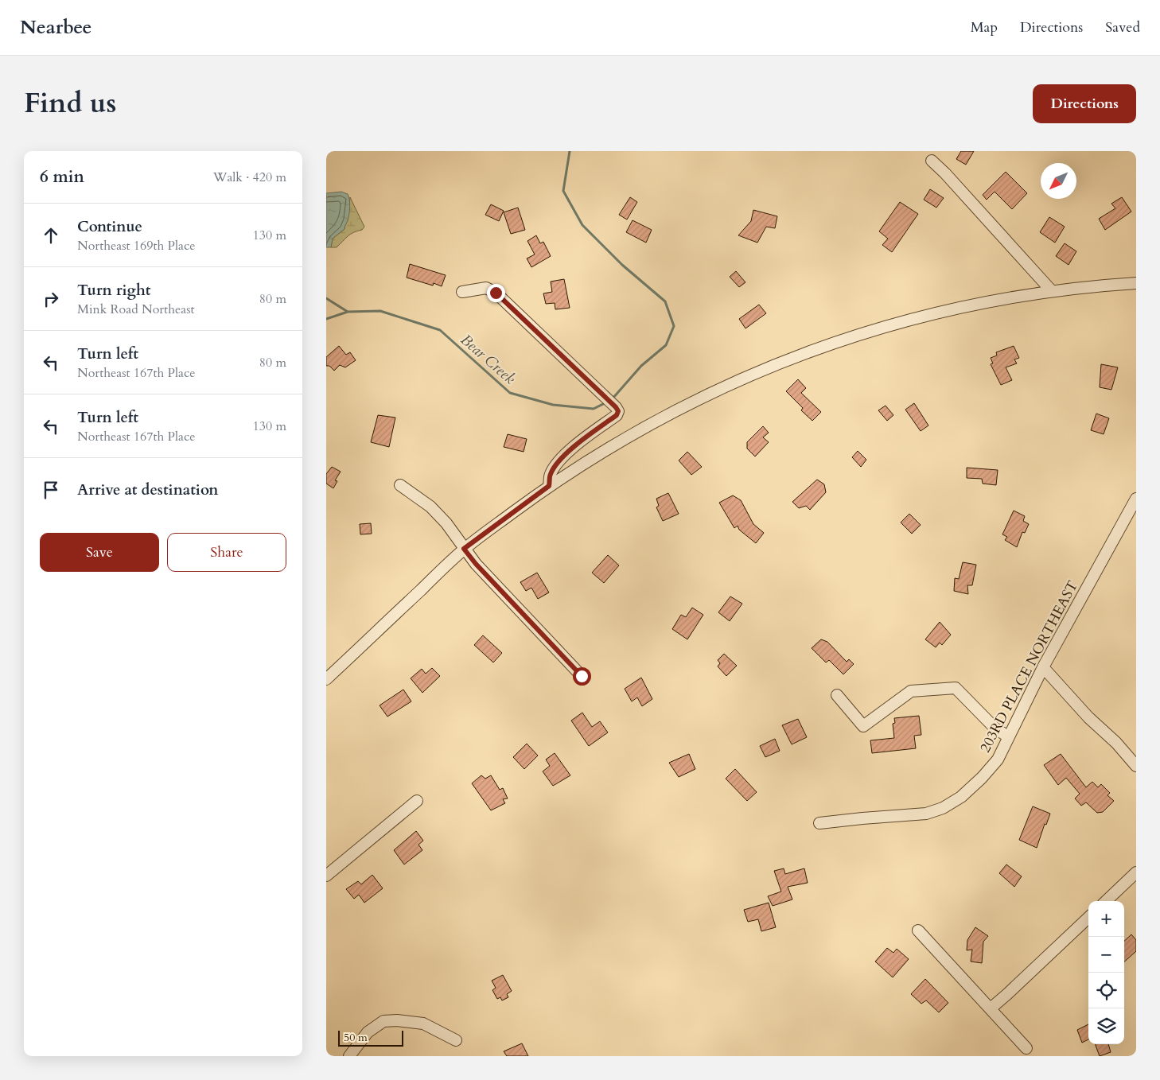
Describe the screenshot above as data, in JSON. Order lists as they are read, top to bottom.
{
  "streets": {
    "street": ["203RD PLACE NORTHEAST"]
  },
  "water": ["Bear Creek"],
  "scale_bar": "50 m",
  "north": "bottom left",
  "page": {
    "header": "Nearbee",
    "nav": ["Map", "Directions", "Saved"],
    "title": "Find us",
    "buttons": [
      "Directions",
      ["Save", "Share"]
    ],
    "heading": ["6 min", "Walk · 420 m"],
    "list": [
      ["Continue", "Northeast 169th Place", "130 m"],
      ["Turn right", "Mink Road Northeast", "80 m"],
      ["Turn left", "Northeast 167th Place", "80 m"],
      ["Turn left", "Northeast 167th Place", "130 m"],
      "Arrive at destination"
    ],
    "map_buttons": ["+", "−"],
    "scale": "50 m"
  }
}
